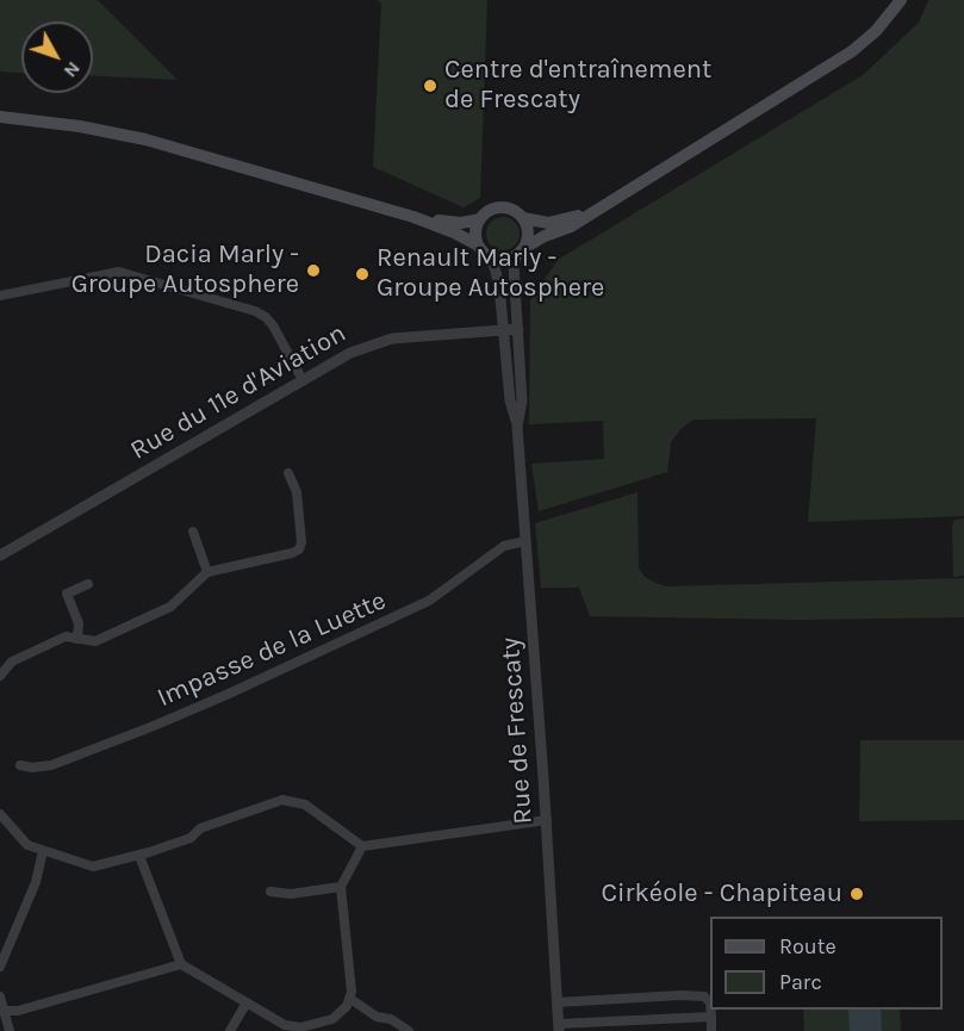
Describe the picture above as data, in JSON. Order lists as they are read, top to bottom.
{
  "streets": {
    "street": ["Rue du 11e d'Aviation", "Impasse de la Luette", "Rue de Frescaty"]
  },
  "crossings": [
    ["Rue du 11e d'Aviation", "Rue de Frescaty"],
    ["Impasse de la Luette", "Rue de Frescaty"]
  ],
  "places": [
    "Centre d'entraînement de Frescaty",
    "Dacia Marly - Groupe Autosphere",
    "Renault Marly - Groupe Autosphere",
    "Cirkéole - Chapiteau"
  ],
  "legend": ["Route", "Parc"],
  "north": "bottom right"
}
